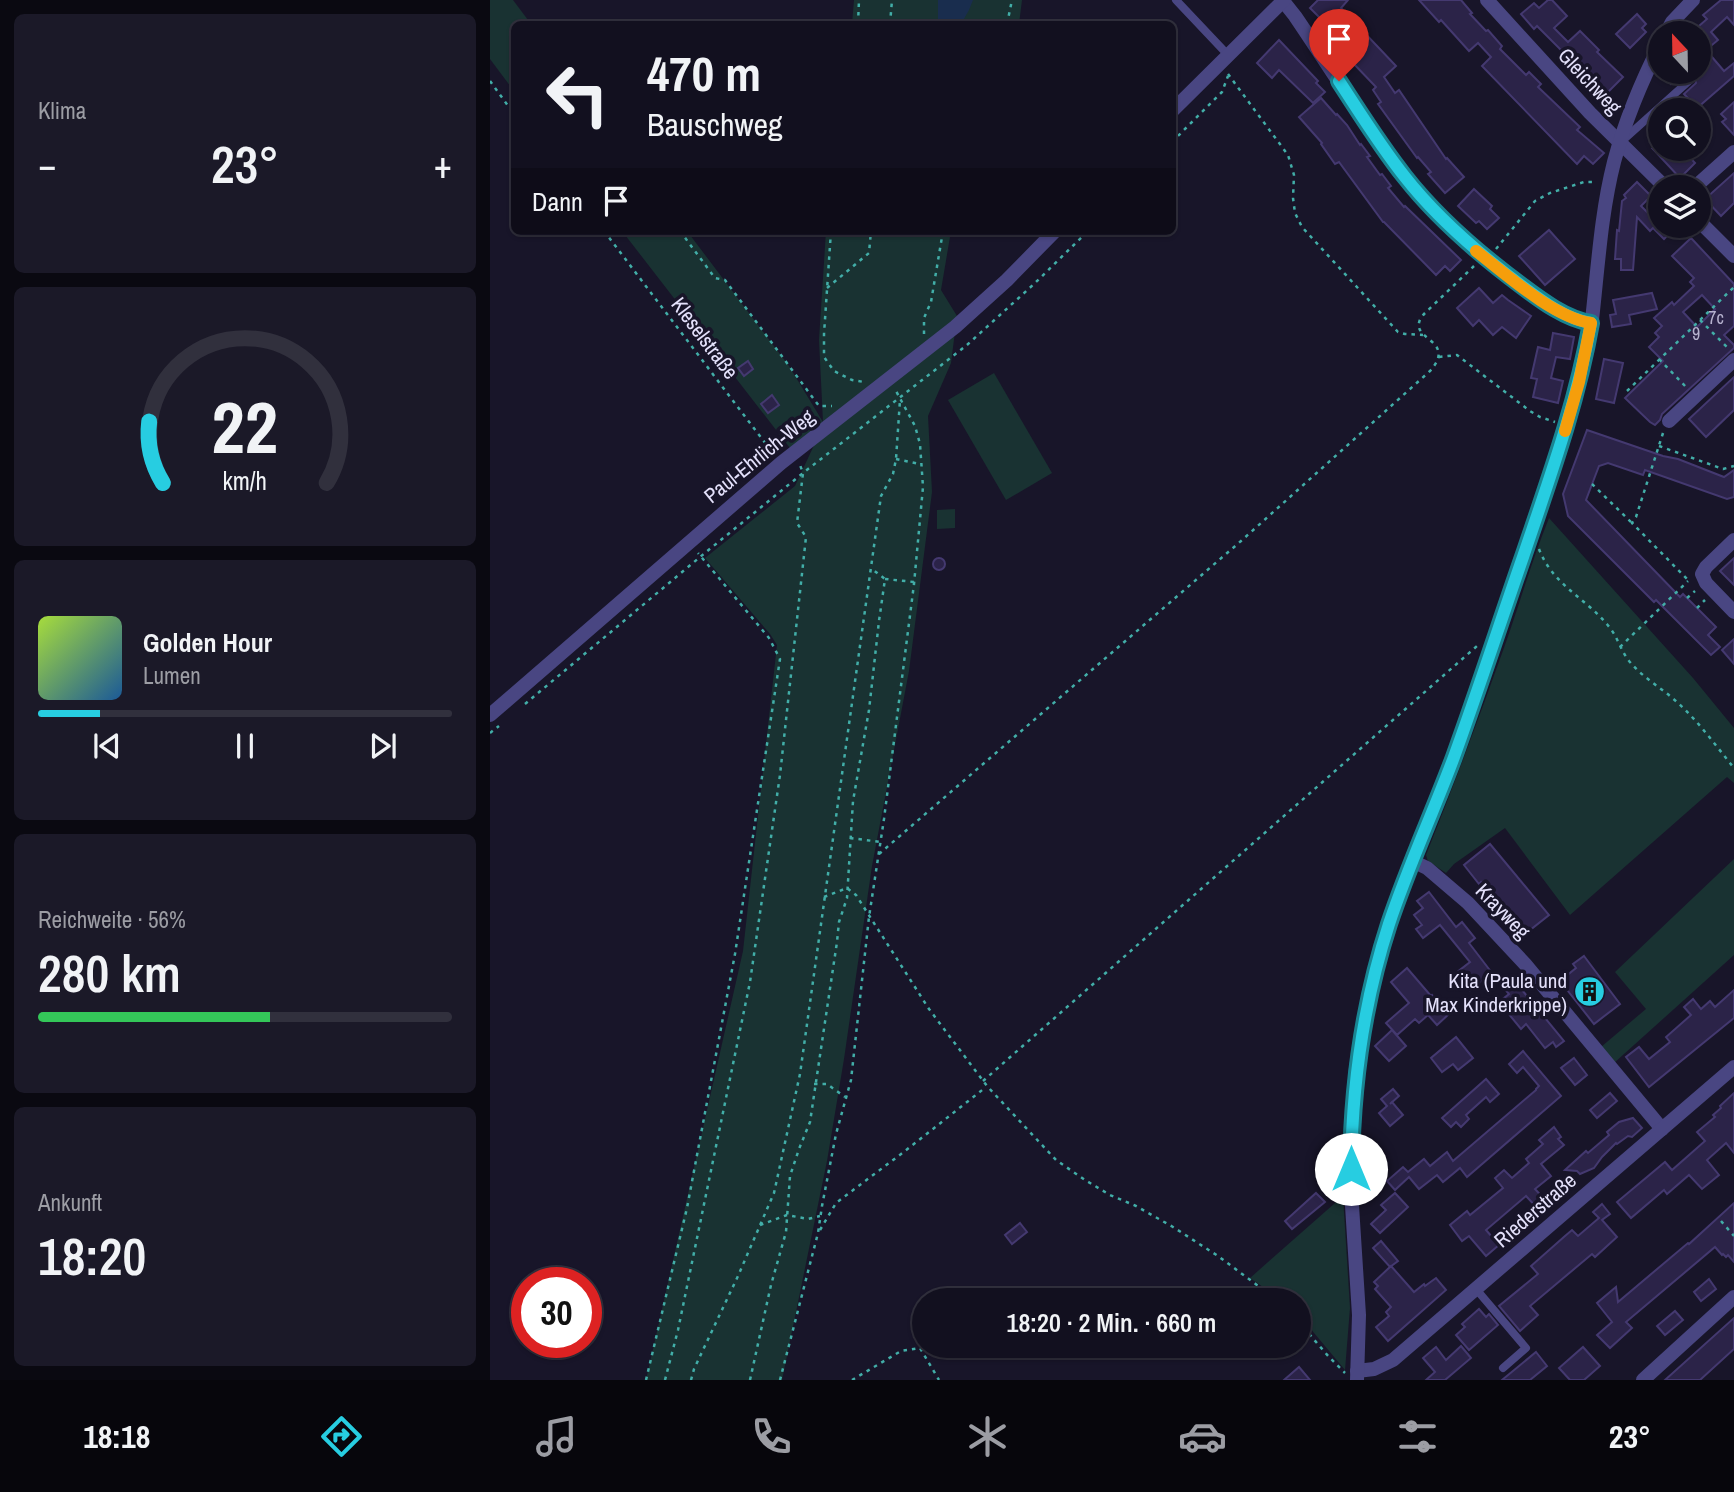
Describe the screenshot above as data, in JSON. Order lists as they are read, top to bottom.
{
  "streets": {
    "street": [
      "Gleichweg",
      "Paul-Ehrlich-Weg",
      "Krayweg",
      "Riederstraße"
    ],
    "path": ["Kleselstraße"]
  },
  "crossings": [
    ["Kleselstraße", "Paul-Ehrlich-Weg"],
    ["Krayweg", "Riederstraße"]
  ],
  "places": {
    "building": ["Kita (Paula und Max Kinderkrippe)"]
  },
  "house_numbers": ["7c", "9"],
  "north": "top",
  "page": {
    "tile": [
      "Klima",
      ["Reichweite · 56%", "280 km"],
      ["Ankunft", "18:20"]
    ],
    "turn": ["470 m", "Bauschweg"],
    "heat": ["−", "23°", "+"],
    "then": "Dann",
    "song": ["Golden Hour", "Lumen"],
    "limit": "30",
    "trip": "18:20 · 2 Min. · 660 m",
    "tabs": ["18:18", "23°"],
    "gauge": ["22", "km/h"]
  }
}
